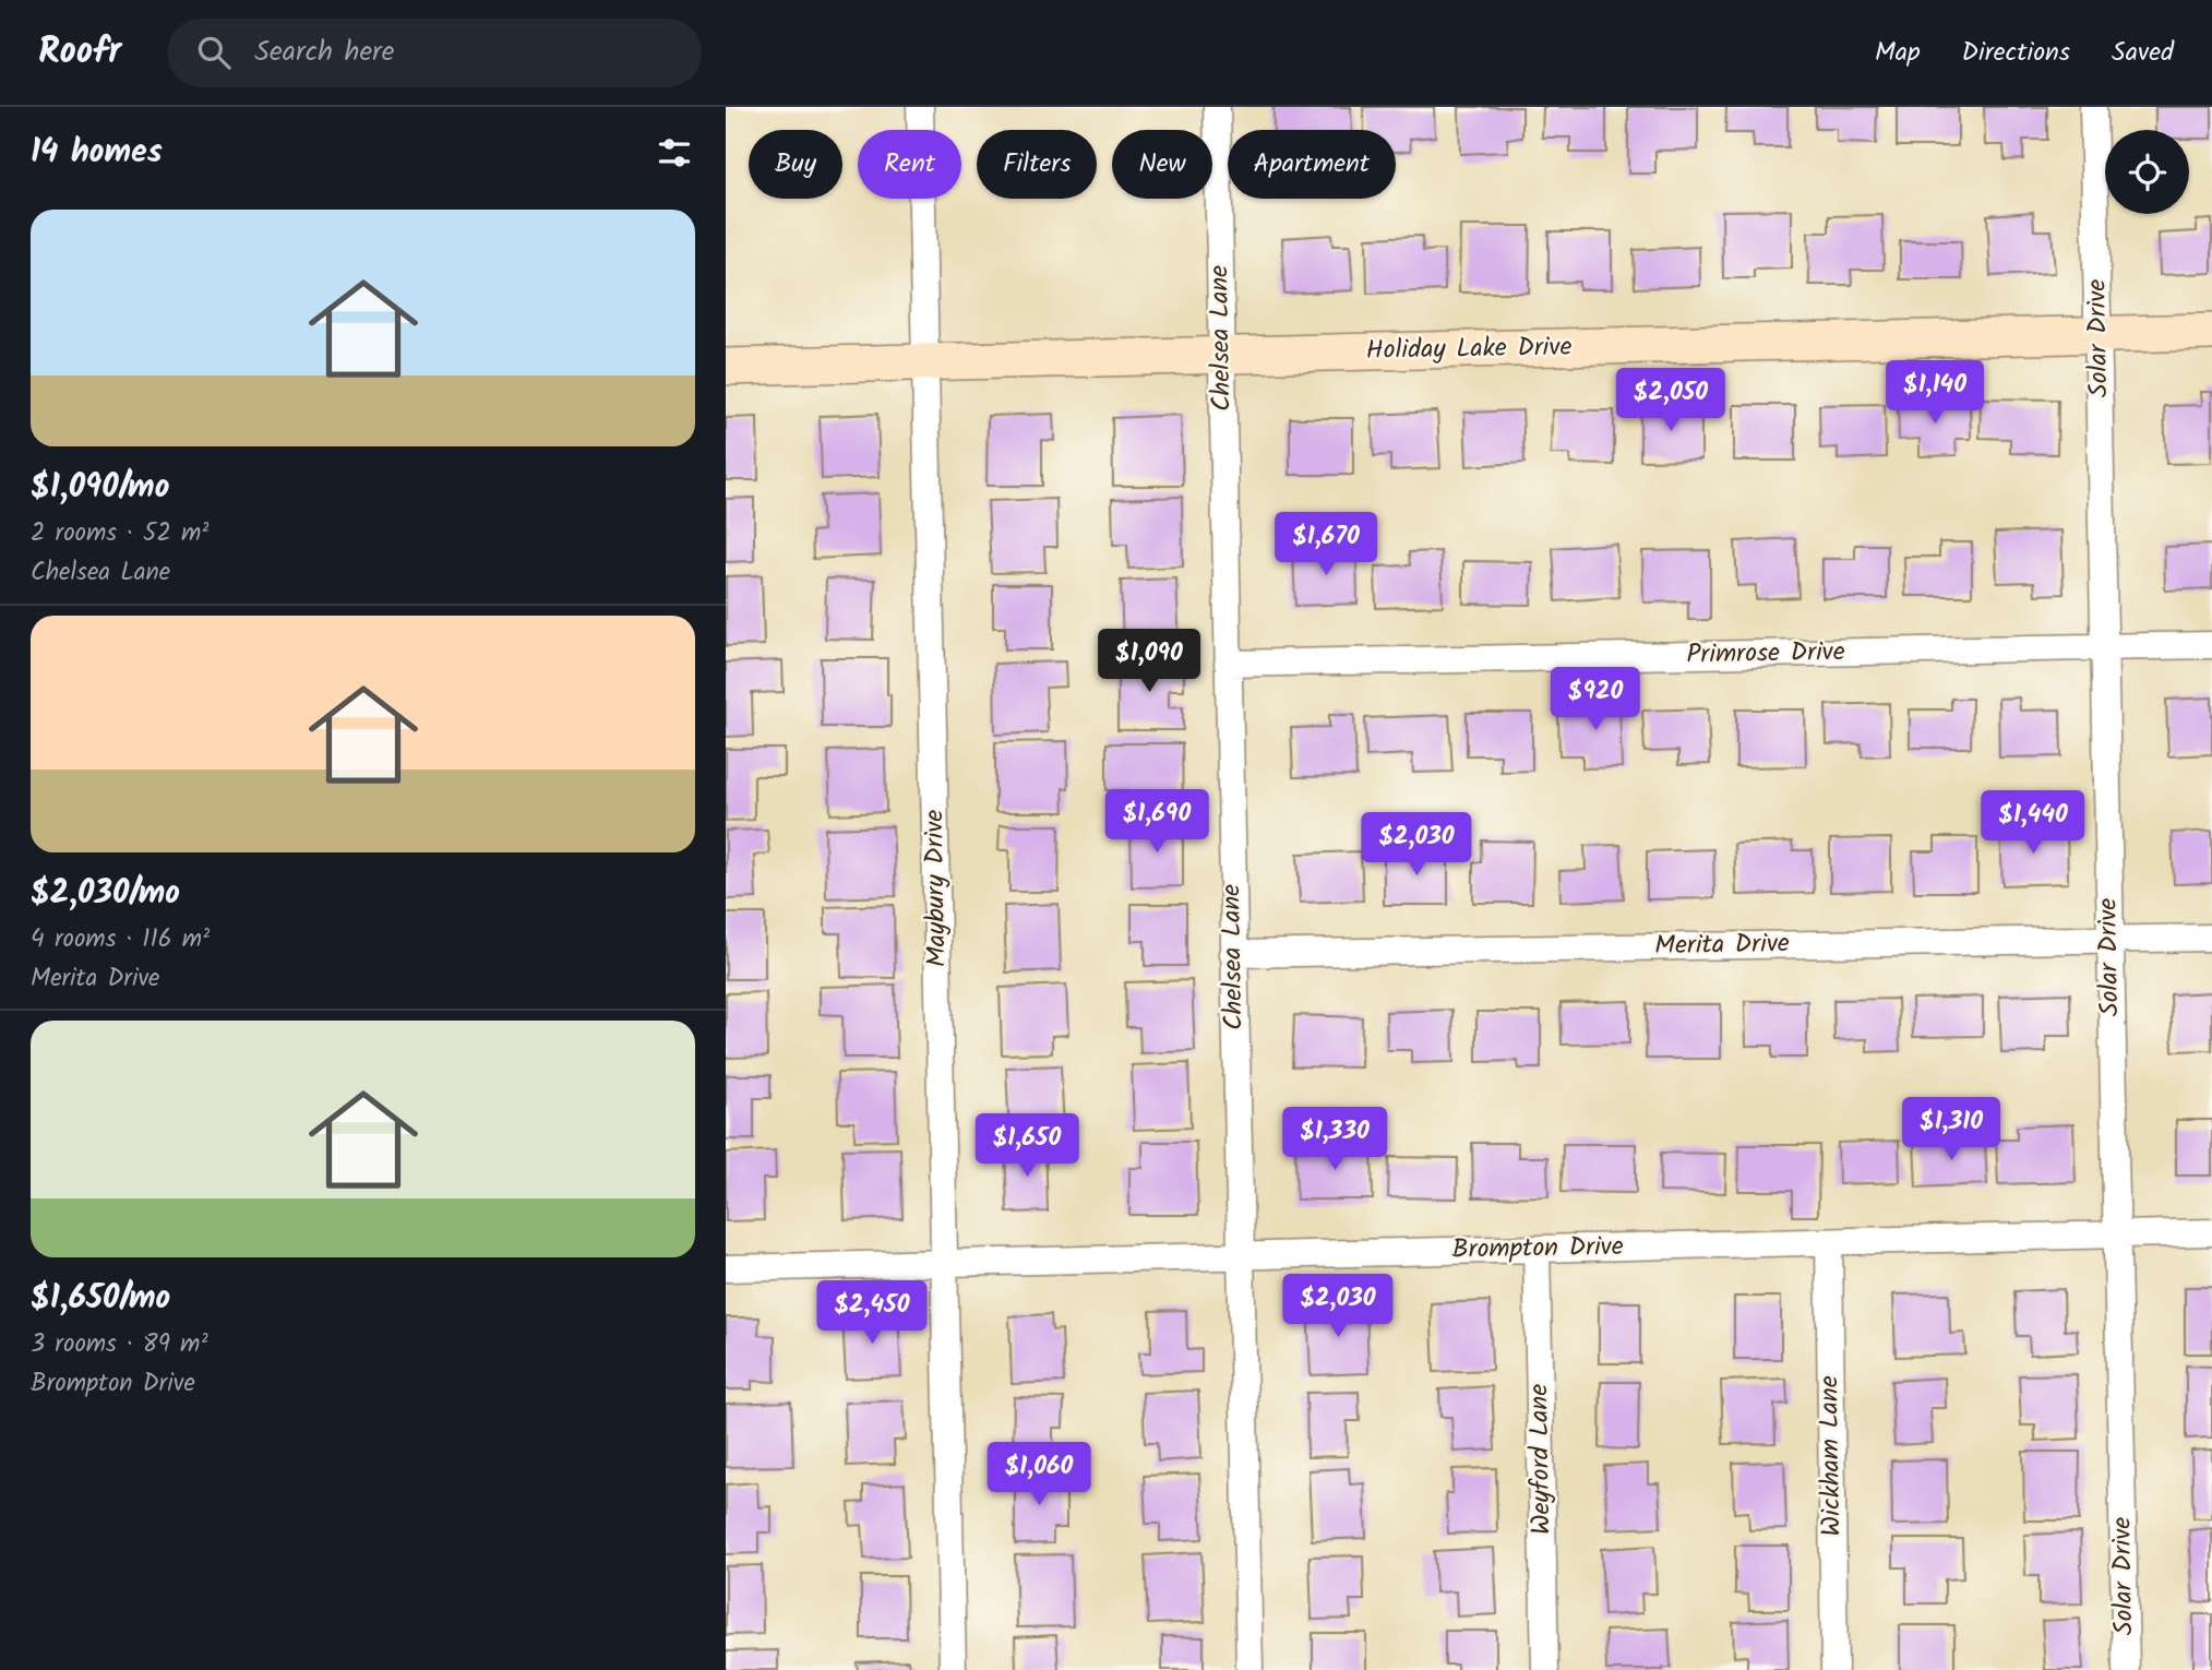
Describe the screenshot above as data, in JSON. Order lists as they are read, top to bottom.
{
  "streets": {
    "street": [
      "Chelsea Lane",
      "Solar Drive",
      "Holiday Lake Drive",
      "Primrose Drive",
      "Maybury Drive",
      "Merita Drive",
      "Brompton Drive",
      "Wickham Lane",
      "Weyford Lane"
    ]
  },
  "crossings": [
    ["Chelsea Lane", "Holiday Lake Drive"],
    ["Chelsea Lane", "Primrose Drive"],
    ["Chelsea Lane", "Merita Drive"],
    ["Chelsea Lane", "Brompton Drive"],
    ["Solar Drive", "Holiday Lake Drive"],
    ["Solar Drive", "Primrose Drive"],
    ["Solar Drive", "Merita Drive"],
    ["Solar Drive", "Brompton Drive"],
    ["Holiday Lake Drive", "Maybury Drive"],
    ["Maybury Drive", "Brompton Drive"],
    ["Brompton Drive", "Wickham Lane"],
    ["Brompton Drive", "Weyford Lane"]
  ],
  "page": {
    "header": "Roofr",
    "search": "Search here",
    "nav": ["Map", "Directions", "Saved"],
    "heading": "14 homes",
    "chip": [
      "Buy",
      "Rent",
      "Filters",
      "New",
      "Apartment"
    ],
    "list": [
      {
        "name": "$1,090/mo",
        "note": "2 rooms · 52 m² · Chelsea Lane"
      },
      {
        "name": "$2,030/mo",
        "note": "4 rooms · 116 m² · Merita Drive"
      },
      {
        "name": "$1,650/mo",
        "note": "3 rooms · 89 m² · Brompton Drive"
      }
    ],
    "price": [
      "$1,140",
      "$2,050",
      "$1,670",
      "$1,090",
      "$920",
      "$1,690",
      "$1,440",
      "$2,030",
      "$1,310",
      "$1,330",
      "$1,650",
      "$2,030",
      "$2,450",
      "$1,060"
    ]
  }
}
